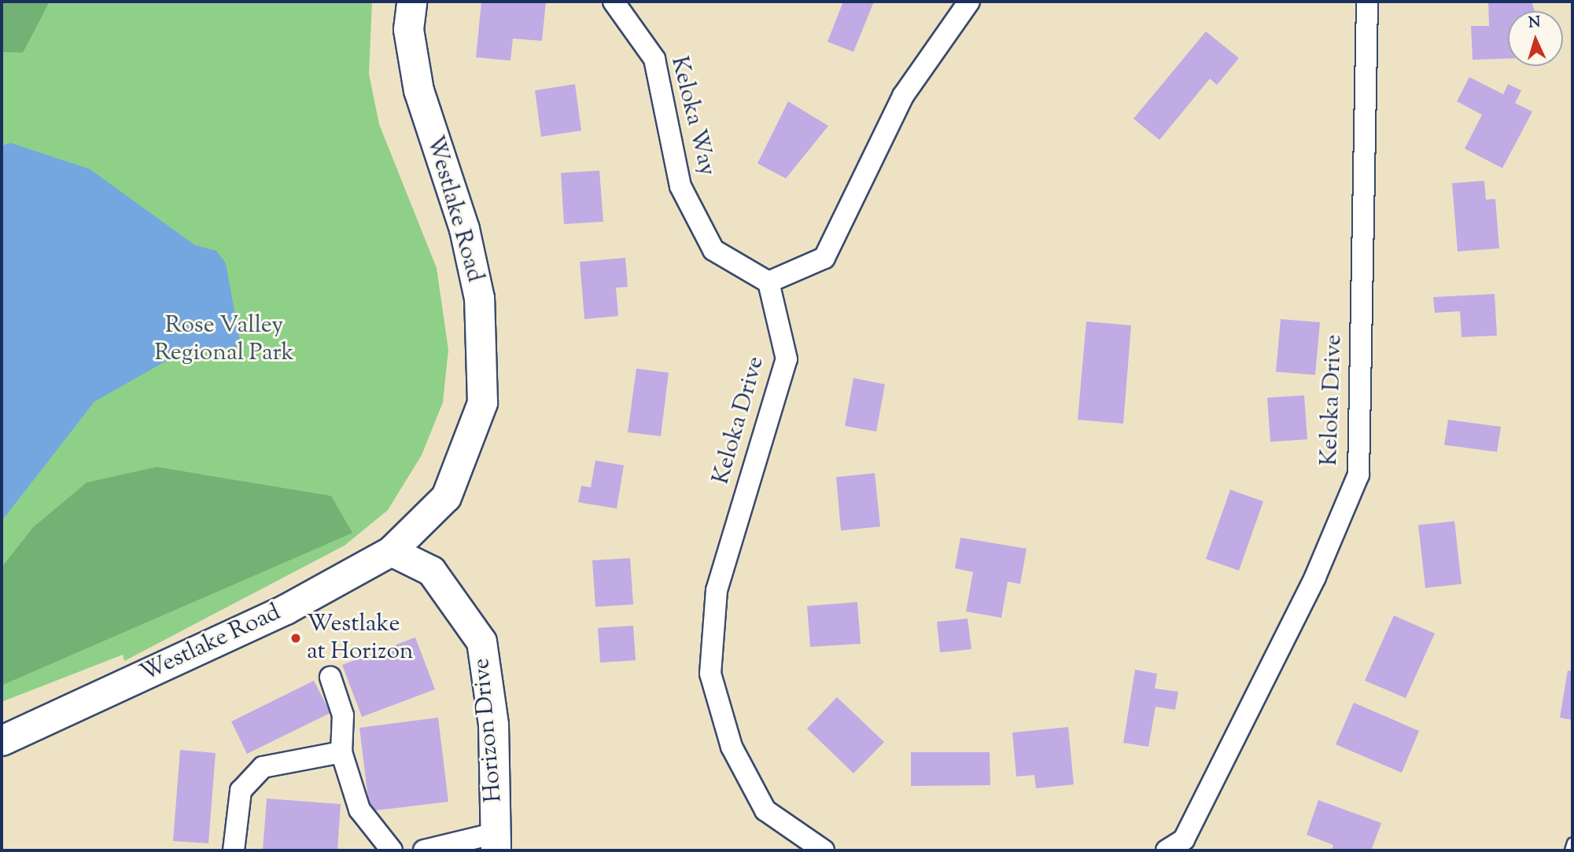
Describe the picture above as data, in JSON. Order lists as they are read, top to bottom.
{
  "streets": {
    "street": [
      "Keloka Way",
      "Westlake Road",
      "Keloka Drive",
      "Horizon Drive"
    ]
  },
  "crossings": [
    ["Keloka Way", "Keloka Drive"],
    ["Westlake Road", "Horizon Drive"]
  ],
  "parks": ["Rose Valley Regional Park"],
  "places": ["Westlake at Horizon"],
  "north": "top"
}
